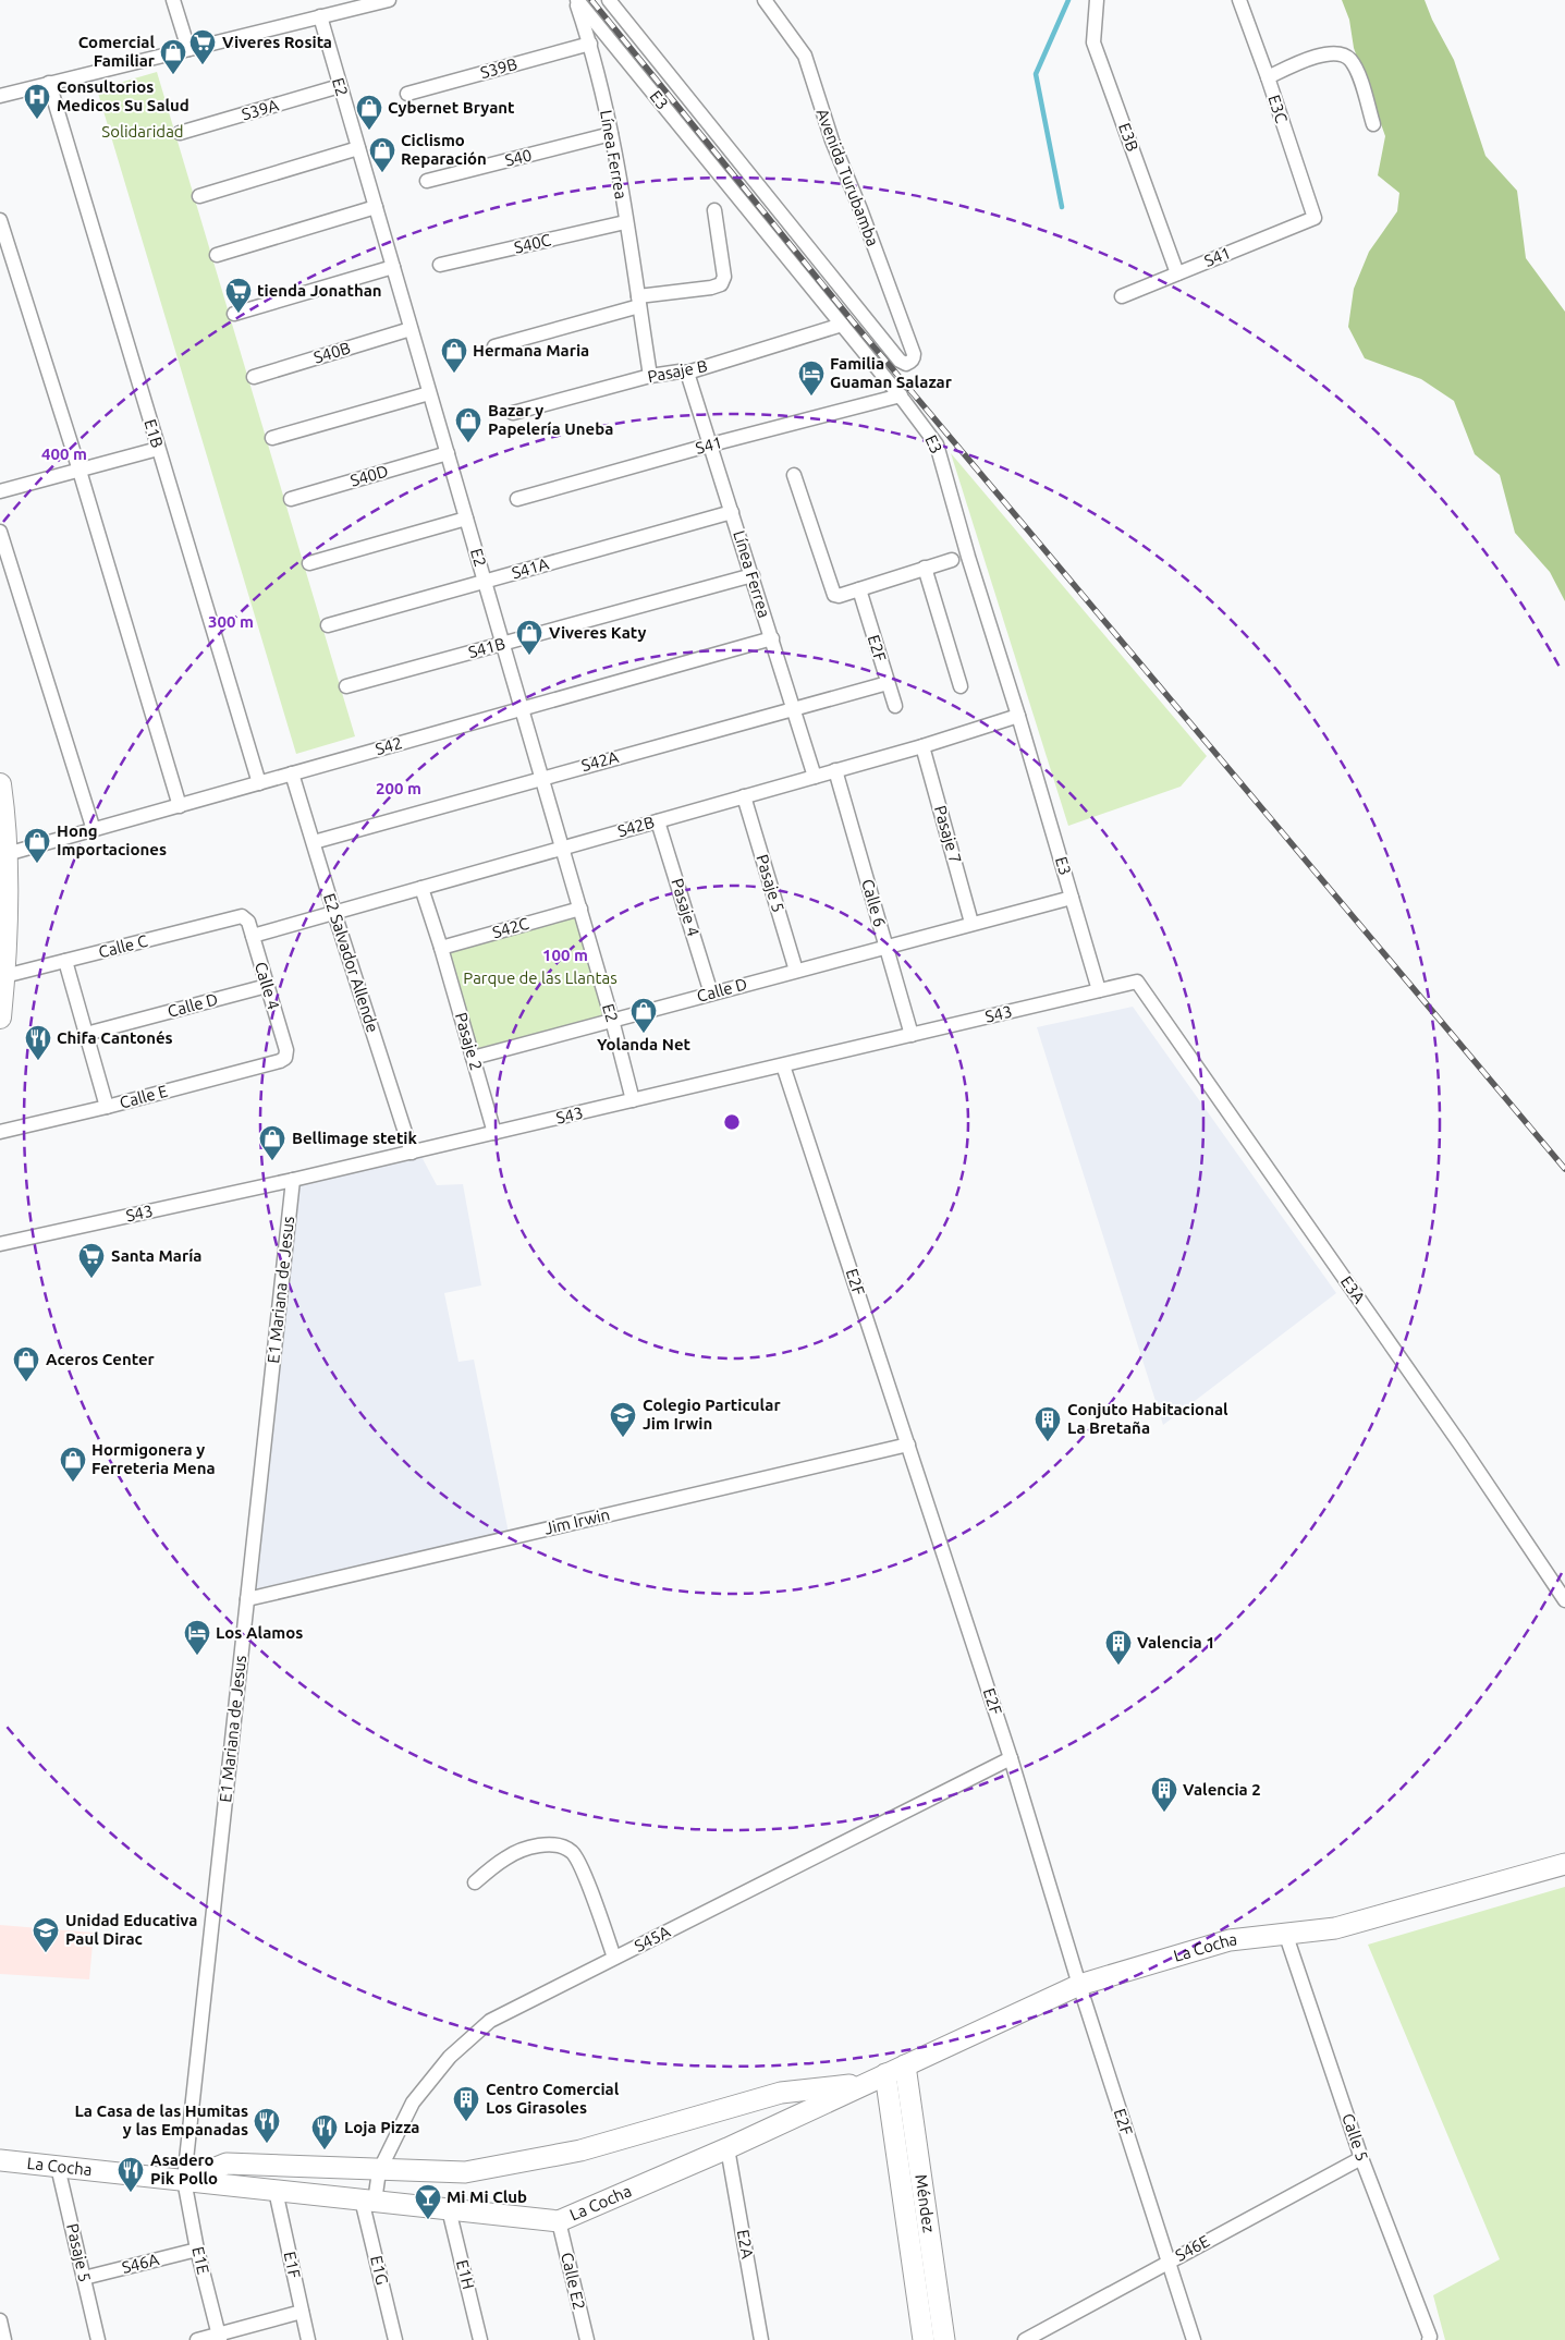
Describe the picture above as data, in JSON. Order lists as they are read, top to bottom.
{
  "streets": {
    "street": [
      "S39B",
      "E2",
      "E3",
      "E3C",
      "S39A",
      "E3B",
      "Línea Ferrea",
      "S40",
      "Avenida Turubamba",
      "S40C",
      "S41",
      "S40B",
      "Pasaje B",
      "E1B",
      "S40D",
      "S41A",
      "S41B",
      "E2F",
      "S42",
      "S42A",
      "S42B",
      "Pasaje 7",
      "Pasaje 5",
      "Calle 6",
      "Pasaje 4",
      "S42C",
      "Calle C",
      "E2 Salvador Allende",
      "Calle 4",
      "Calle D",
      "S43",
      "Pasaje 2",
      "Calle E",
      "E1 Mariana de Jesus",
      "E3A",
      "Jim Irwin",
      "S45A",
      "La Cocha",
      "Calle 5",
      "Méndez",
      "E2A",
      "S46E",
      "E1E",
      "S46A",
      "E1F",
      "E1G",
      "E1H",
      "Calle E2"
    ]
  },
  "crossings": [
    ["S39B", "Línea Ferrea"],
    ["E2", "S39A"],
    ["E2", "S40B"],
    ["E2", "S40D"],
    ["E2", "S41A"],
    ["E2", "S41B"],
    ["E2", "S42"],
    ["E2", "S42A"],
    ["E2", "S42B"],
    ["E2", "S42C"],
    ["E2", "Calle D"],
    ["E2", "S43"],
    ["E3", "Línea Ferrea"],
    ["E3", "S41"],
    ["E3", "Pasaje B"],
    ["E3", "S42B"],
    ["E3", "Calle D"],
    ["E3", "S43"],
    ["E3C", "S41"],
    ["E3B", "S41"],
    ["Línea Ferrea", "S40"],
    ["Línea Ferrea", "S40C"],
    ["Línea Ferrea", "S41"],
    ["Línea Ferrea", "Pasaje B"],
    ["Línea Ferrea", "S41A"],
    ["Línea Ferrea", "S41B"],
    ["Línea Ferrea", "S42"],
    ["Línea Ferrea", "S42A"],
    ["Línea Ferrea", "S42B"],
    ["E1B", "S42"],
    ["E2F", "S42A"],
    ["E2F", "S43"],
    ["E2F", "Jim Irwin"],
    ["E2F", "S45A"],
    ["E2F", "La Cocha"],
    ["E2F", "S46E"],
    ["S42", "E2 Salvador Allende"],
    ["S42A", "E2 Salvador Allende"],
    ["S42B", "Pasaje 7"],
    ["S42B", "Pasaje 5"],
    ["S42B", "Calle 6"],
    ["S42B", "Pasaje 4"],
    ["S42B", "E2 Salvador Allende"],
    ["S42B", "Calle 4"],
    ["S42B", "Pasaje 2"],
    ["Pasaje 7", "Calle D"],
    ["Pasaje 5", "Calle D"],
    ["Pasaje 5", "La Cocha"],
    ["Pasaje 5", "S46A"],
    ["Calle 6", "Calle D"],
    ["Calle 6", "S43"],
    ["Pasaje 4", "Calle D"],
    ["S42C", "Pasaje 2"],
    ["Calle C", "Calle 4"],
    ["E2 Salvador Allende", "S43"],
    ["Calle 4", "Calle D"],
    ["Calle 4", "Calle E"],
    ["Calle D", "Pasaje 2"],
    ["S43", "Pasaje 2"],
    ["S43", "E1 Mariana de Jesus"],
    ["S43", "E3A"],
    ["E1 Mariana de Jesus", "Jim Irwin"],
    ["E1 Mariana de Jesus", "La Cocha"],
    ["E1 Mariana de Jesus", "E1E"],
    ["S45A", "La Cocha"],
    ["S45A", "E1G"],
    ["La Cocha", "Calle 5"],
    ["La Cocha", "Méndez"],
    ["La Cocha", "E2A"],
    ["La Cocha", "E1E"],
    ["La Cocha", "E1F"],
    ["La Cocha", "E1G"],
    ["La Cocha", "E1H"],
    ["La Cocha", "Calle E2"],
    ["Calle 5", "S46E"],
    ["E1E", "S46A"]
  ],
  "parks": ["Solidaridad", "Parque de las Llantas"],
  "places": {
    "supermarket": ["Viveres Rosita", "tienda Jonathan", "Santa María"],
    "shop": [
      "Comercial Familiar",
      "Cybernet Bryant",
      "Ciclismo Reparación",
      "Hermana Maria",
      "Bazar y Papelería Uneba",
      "Viveres Katy",
      "Hong Importaciones",
      "Yolanda Net",
      "Bellimage stetik",
      "Aceros Center",
      "Hormigonera y Ferreteria Mena"
    ],
    "hospital": ["Consultorios Medicos Su Salud"],
    "hotel": ["Familia Guaman Salazar", "Los Alamos"],
    "restaurant": [
      "Chifa Cantonés",
      "La Casa de las Humitas y las Empanadas",
      "Loja Pizza",
      "Asadero Pik Pollo"
    ],
    "school or university": ["Colegio Particular Jim Irwin", "Unidad Educativa Paul Dirac"],
    "building": [
      "Conjuto Habitacional La Bretaña",
      "Valencia 1",
      "Valencia 2",
      "Centro Comercial Los Girasoles"
    ],
    "bar": ["Mi Mi Club"]
  },
  "rings": [
    "400 m",
    "300 m",
    "200 m",
    "100 m"
  ]
}
